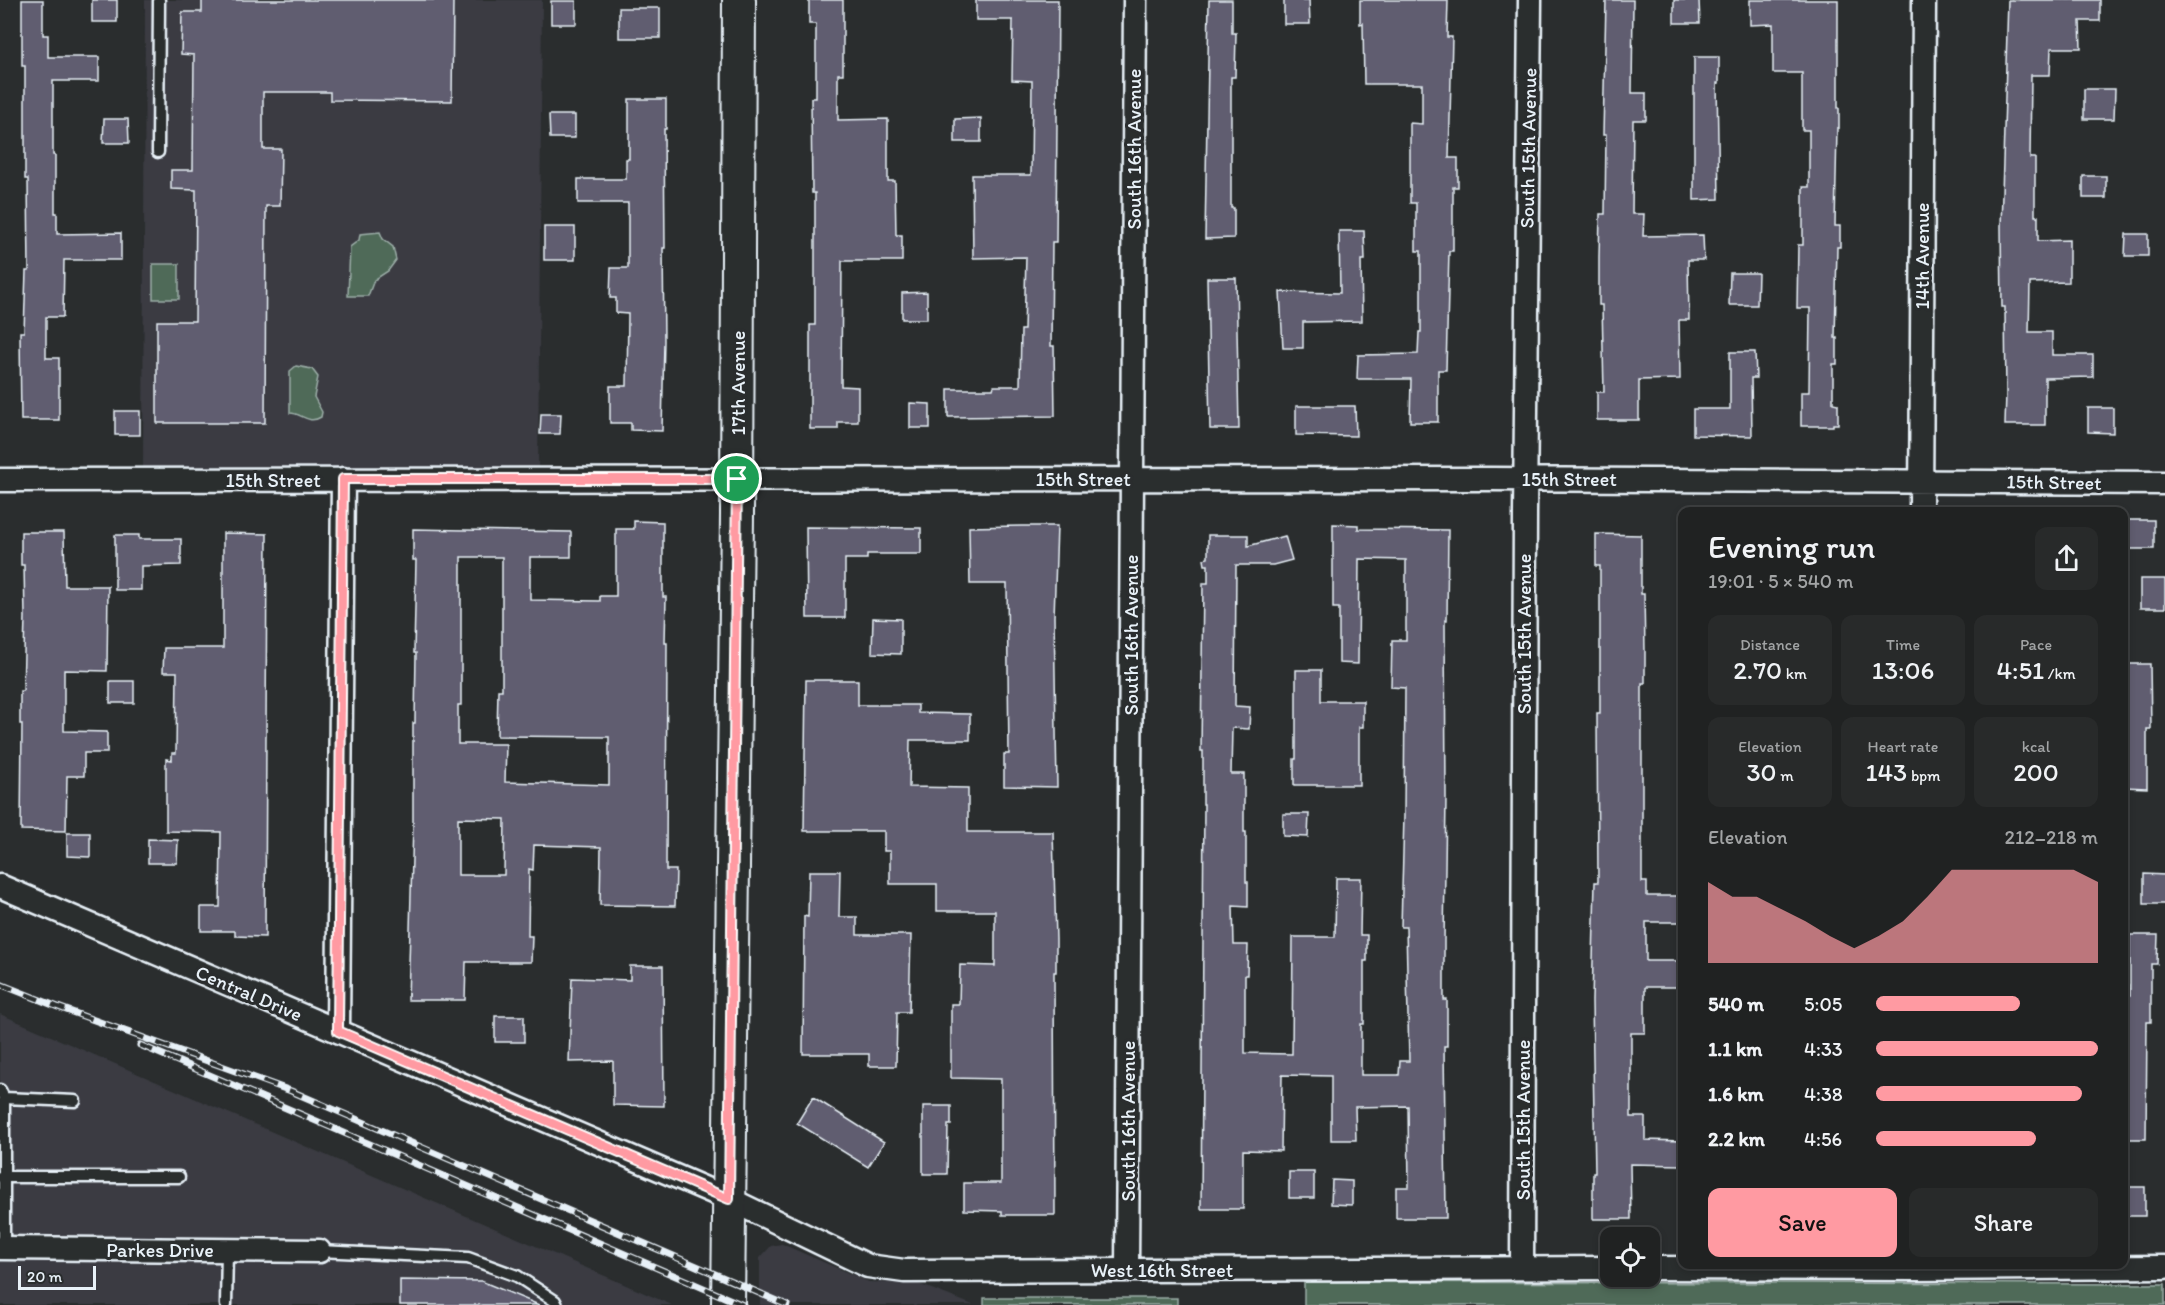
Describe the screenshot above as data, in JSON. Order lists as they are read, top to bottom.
{
  "streets": {
    "street": [
      "South 15th Avenue",
      "South 16th Avenue",
      "14th Avenue",
      "17th Avenue",
      "15th Street",
      "Central Drive",
      "Parkes Drive",
      "West 16th Street"
    ]
  },
  "crossings": [
    ["South 15th Avenue", "15th Street"],
    ["South 15th Avenue", "West 16th Street"],
    ["South 16th Avenue", "15th Street"],
    ["South 16th Avenue", "West 16th Street"],
    ["14th Avenue", "15th Street"],
    ["17th Avenue", "15th Street"],
    ["17th Avenue", "Central Drive"],
    ["17th Avenue", "West 16th Street"],
    ["Central Drive", "West 16th Street"]
  ],
  "scale_bar": "20 m",
  "page": {
    "heading": ["Evening run", "19:01 · 5 × 540 m"],
    "stats": [
      ["Distance", "2.70 km"],
      ["Time", "13:06"],
      ["Pace", "4:51 /km"],
      ["Elevation", "30 m"],
      ["Heart rate", "143 bpm"],
      ["kcal", "200"]
    ],
    "chart": ["Elevation", "212–218 m"],
    "list": [
      {
        "name": "540 m",
        "note": "5:05"
      },
      {
        "name": "1.1 km",
        "note": "4:33"
      },
      {
        "name": "1.6 km",
        "note": "4:38"
      },
      {
        "name": "2.2 km",
        "note": "4:56"
      }
    ],
    "buttons": ["Save", "Share"],
    "scale": "20 m"
  }
}
